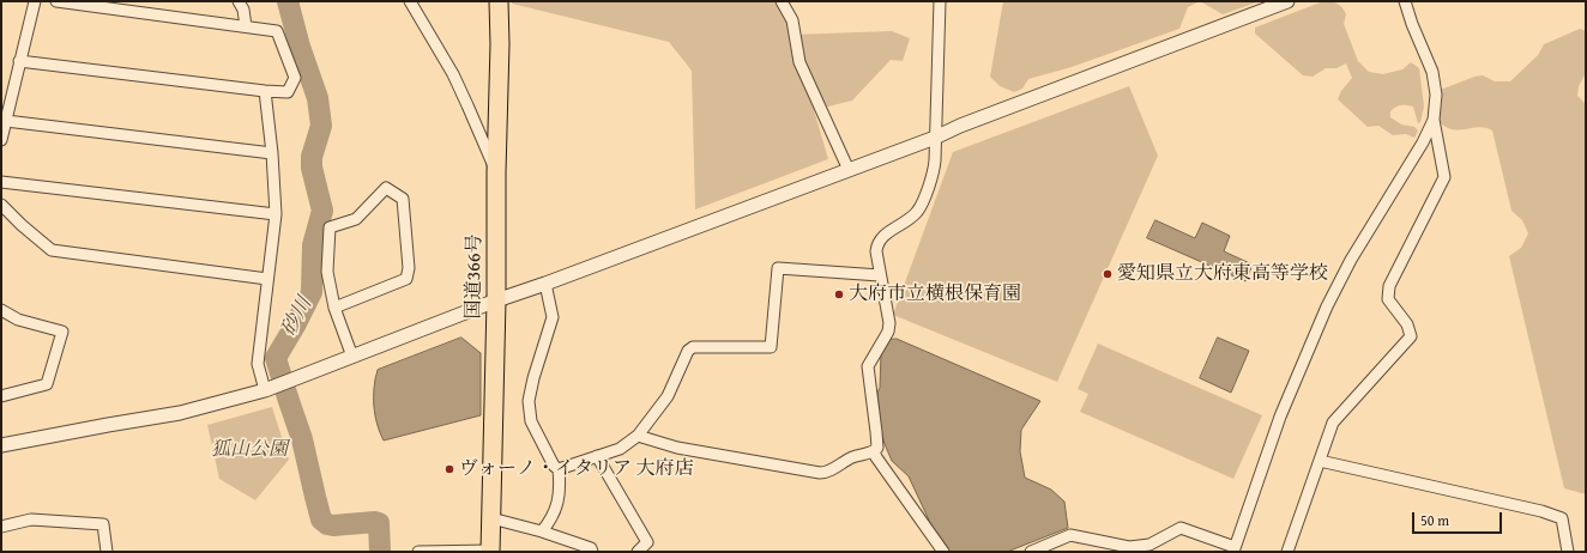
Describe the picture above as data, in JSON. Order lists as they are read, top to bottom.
{
  "streets": {
    "highway": ["国道366号"]
  },
  "water": ["砂川"],
  "parks": ["狐山公園"],
  "places": ["愛知県立大府東高等学校", "大府市立横根保育園", "ヴォーノ・イタリア 大府店"],
  "scale_bar": "50 m"
}
